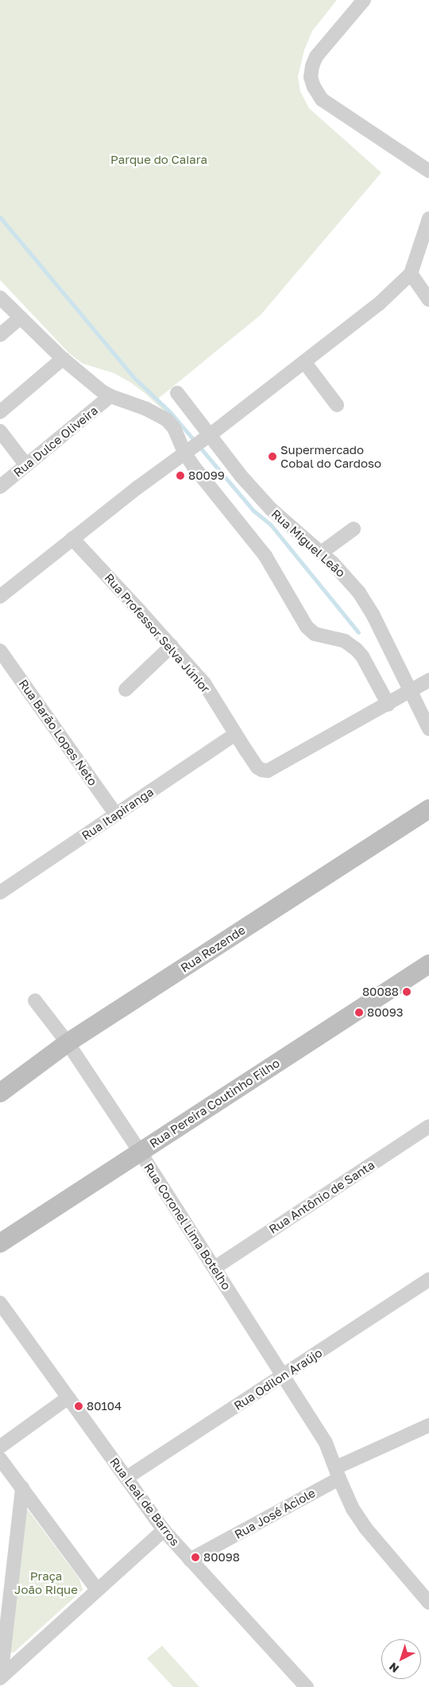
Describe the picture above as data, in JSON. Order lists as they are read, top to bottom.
{
  "streets": {
    "street": [
      "Rua Dulce Oliveira",
      "Rua Miguel Leão",
      "Rua Professor Selva Júnior",
      "Rua Barão Lopes Neto",
      "Rua Itapiranga",
      "Rua Rezende",
      "Rua Pereira Coutinho Filho",
      "Rua Antônio de Santa",
      "Rua Coronel Lima Botelho",
      "Rua Odilon Araújo",
      "Rua Leal de Barros",
      "Rua José Aciole"
    ]
  },
  "crossings": [
    ["Rua Professor Selva Júnior", "Rua Itapiranga"],
    ["Rua Barão Lopes Neto", "Rua Itapiranga"],
    ["Rua Rezende", "Rua Coronel Lima Botelho"],
    ["Rua Pereira Coutinho Filho", "Rua Coronel Lima Botelho"],
    ["Rua Antônio de Santa", "Rua Coronel Lima Botelho"],
    ["Rua Coronel Lima Botelho", "Rua Odilon Araújo"],
    ["Rua Coronel Lima Botelho", "Rua José Aciole"],
    ["Rua Odilon Araújo", "Rua Leal de Barros"],
    ["Rua Leal de Barros", "Rua José Aciole"]
  ],
  "parks": ["Parque do Caiara", "Praça João Rique"],
  "places": [
    "Supermercado Cobal do Cardoso",
    "80099",
    "80088",
    "80093",
    "80104",
    "80098"
  ],
  "north": "bottom left"
}
